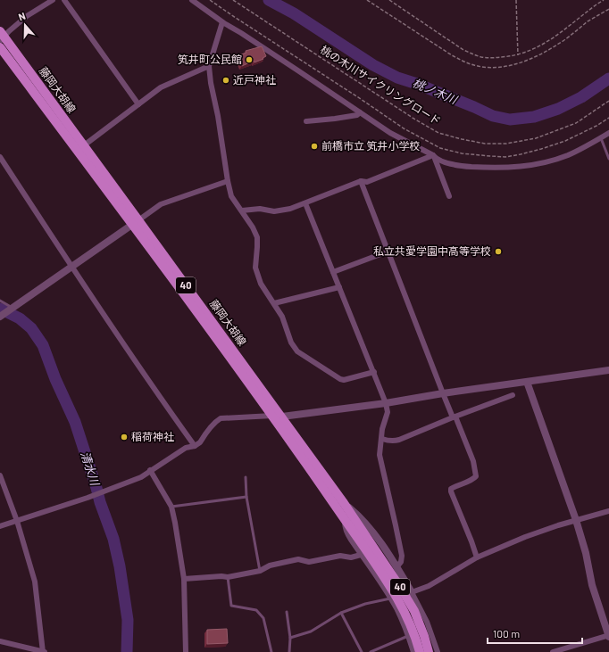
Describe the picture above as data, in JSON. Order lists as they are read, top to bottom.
{
  "streets": {
    "main road": ["藤岡大胡線", "40"],
    "path": ["桃の木川サイクリングロード"]
  },
  "crossings": [
    ["藤岡大胡線", "40"]
  ],
  "water": ["桃ノ木川", "清水川"],
  "places": [
    "笂井町公民館",
    "近戸神社",
    "前橋市立 笂井小学校",
    "私立共愛学園中高等学校",
    "稲荷神社"
  ],
  "scale_bar": "100 m",
  "north": "top"
}
